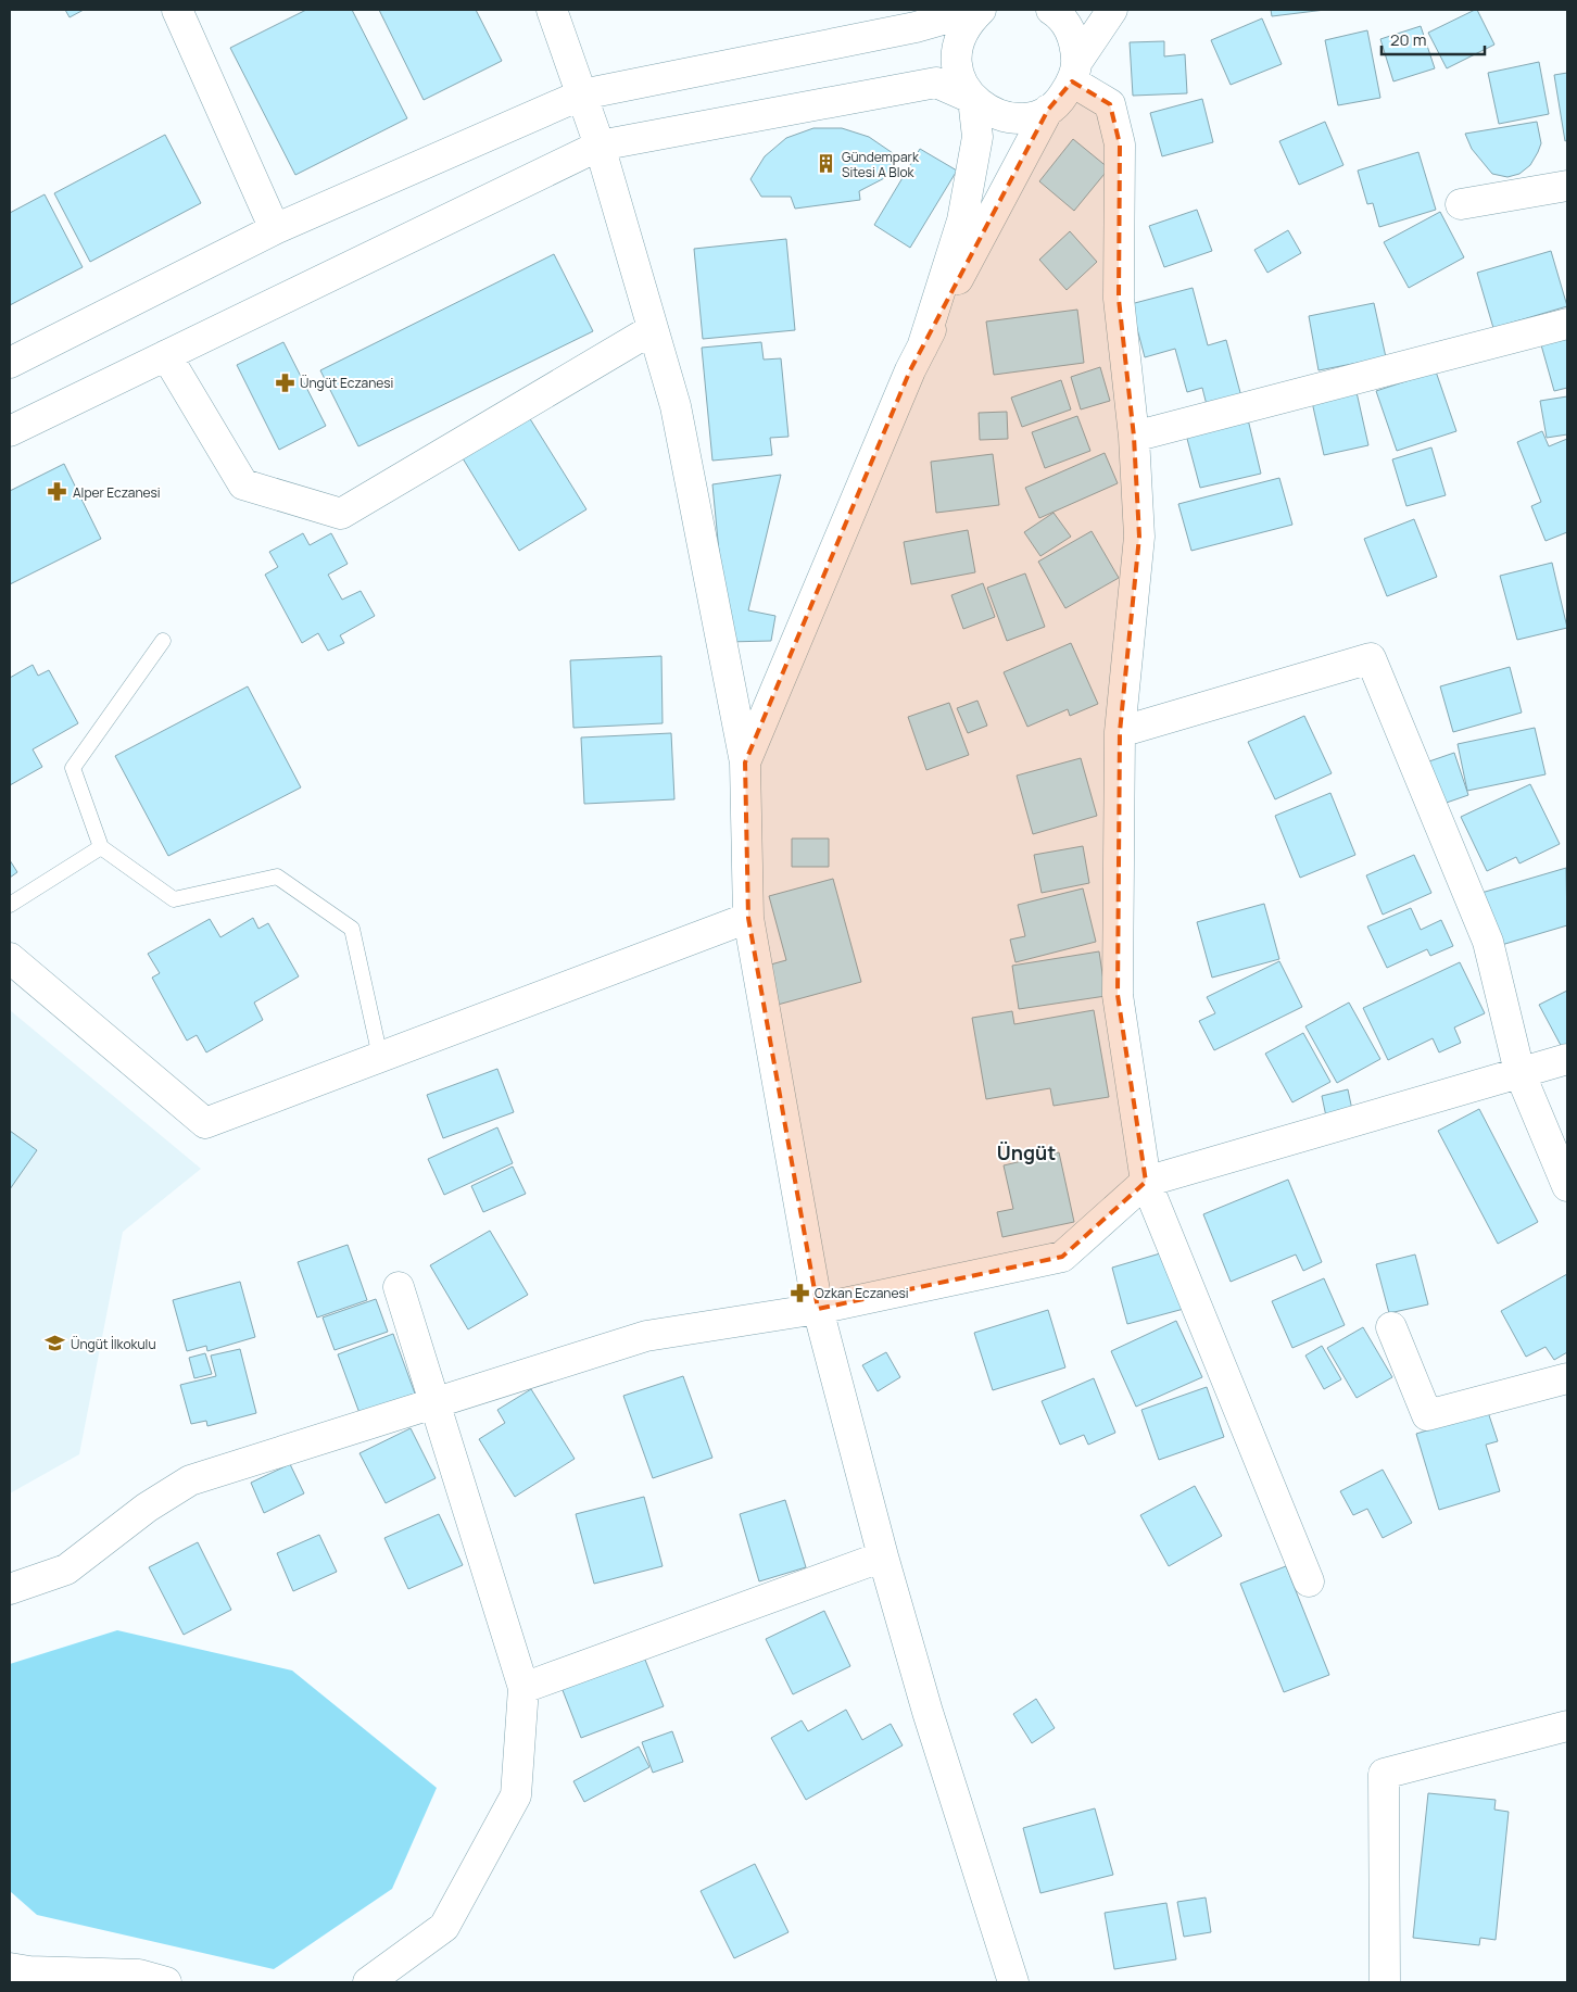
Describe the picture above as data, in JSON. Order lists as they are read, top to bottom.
{
  "districts": ["Üngüt"],
  "places": {
    "building": ["Gündempark Sitesi A Blok"],
    "pharmacy": ["Üngüt Eczanesi", "Alper Eczanesi", "Ozkan Eczanesi"],
    "school or university": ["Üngüt İlkokulu"]
  },
  "scale_bar": "20 m"
}
